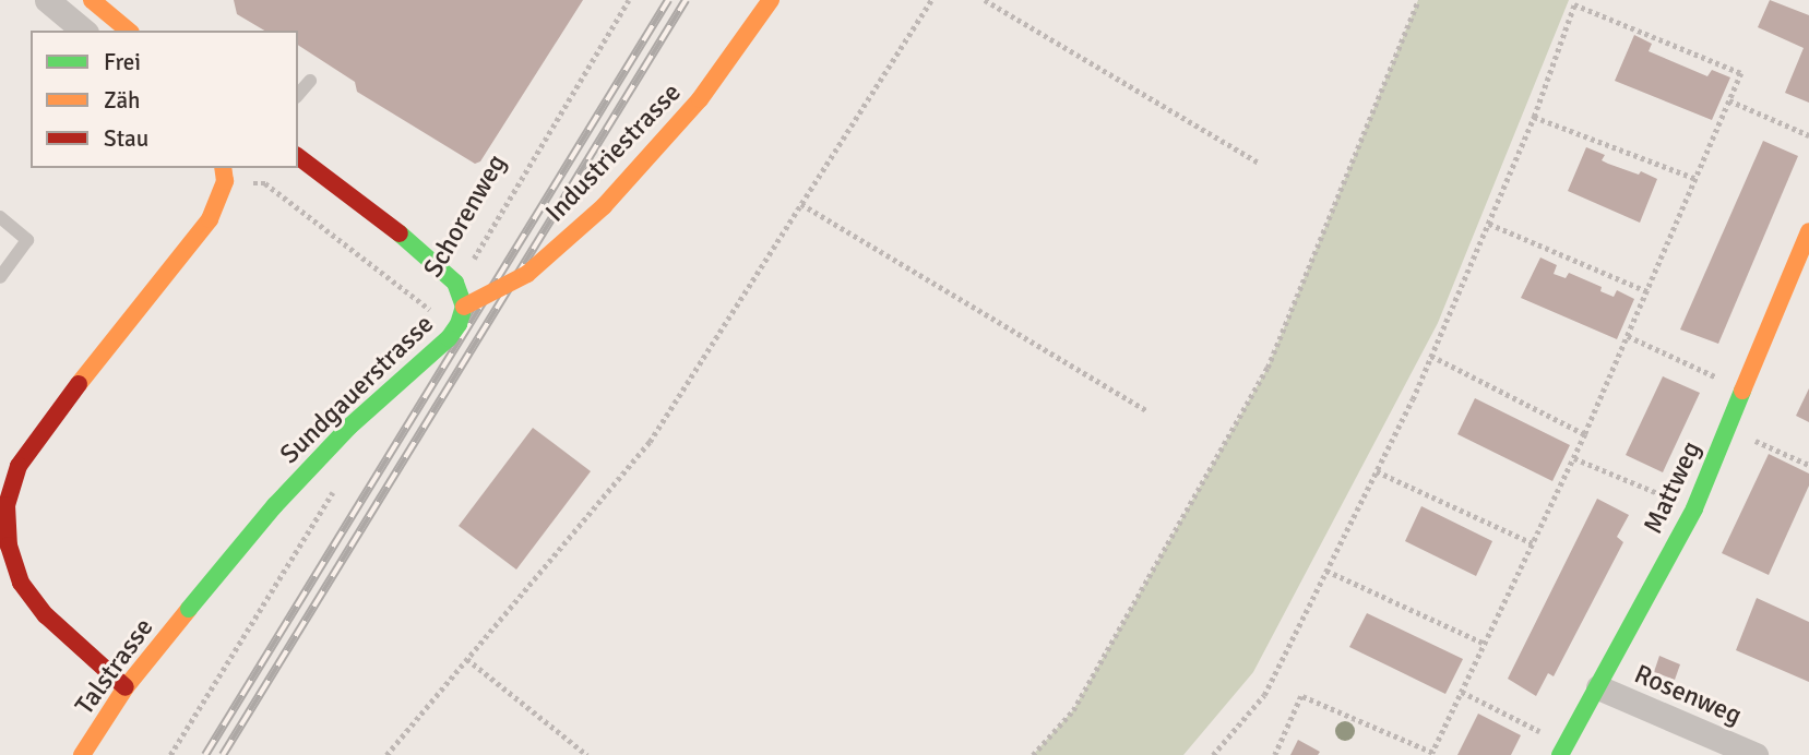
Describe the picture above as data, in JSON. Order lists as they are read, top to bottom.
{
  "streets": {
    "street": [
      "Industriestrasse",
      "Sundgauerstrasse",
      "Mattweg",
      "Talstrasse",
      "Rosenweg"
    ],
    "path": ["Schorenweg"]
  },
  "crossings": [
    ["Industriestrasse", "Sundgauerstrasse"],
    ["Sundgauerstrasse", "Talstrasse"],
    ["Mattweg", "Rosenweg"]
  ],
  "legend": ["Frei", "Zäh", "Stau"]
}
